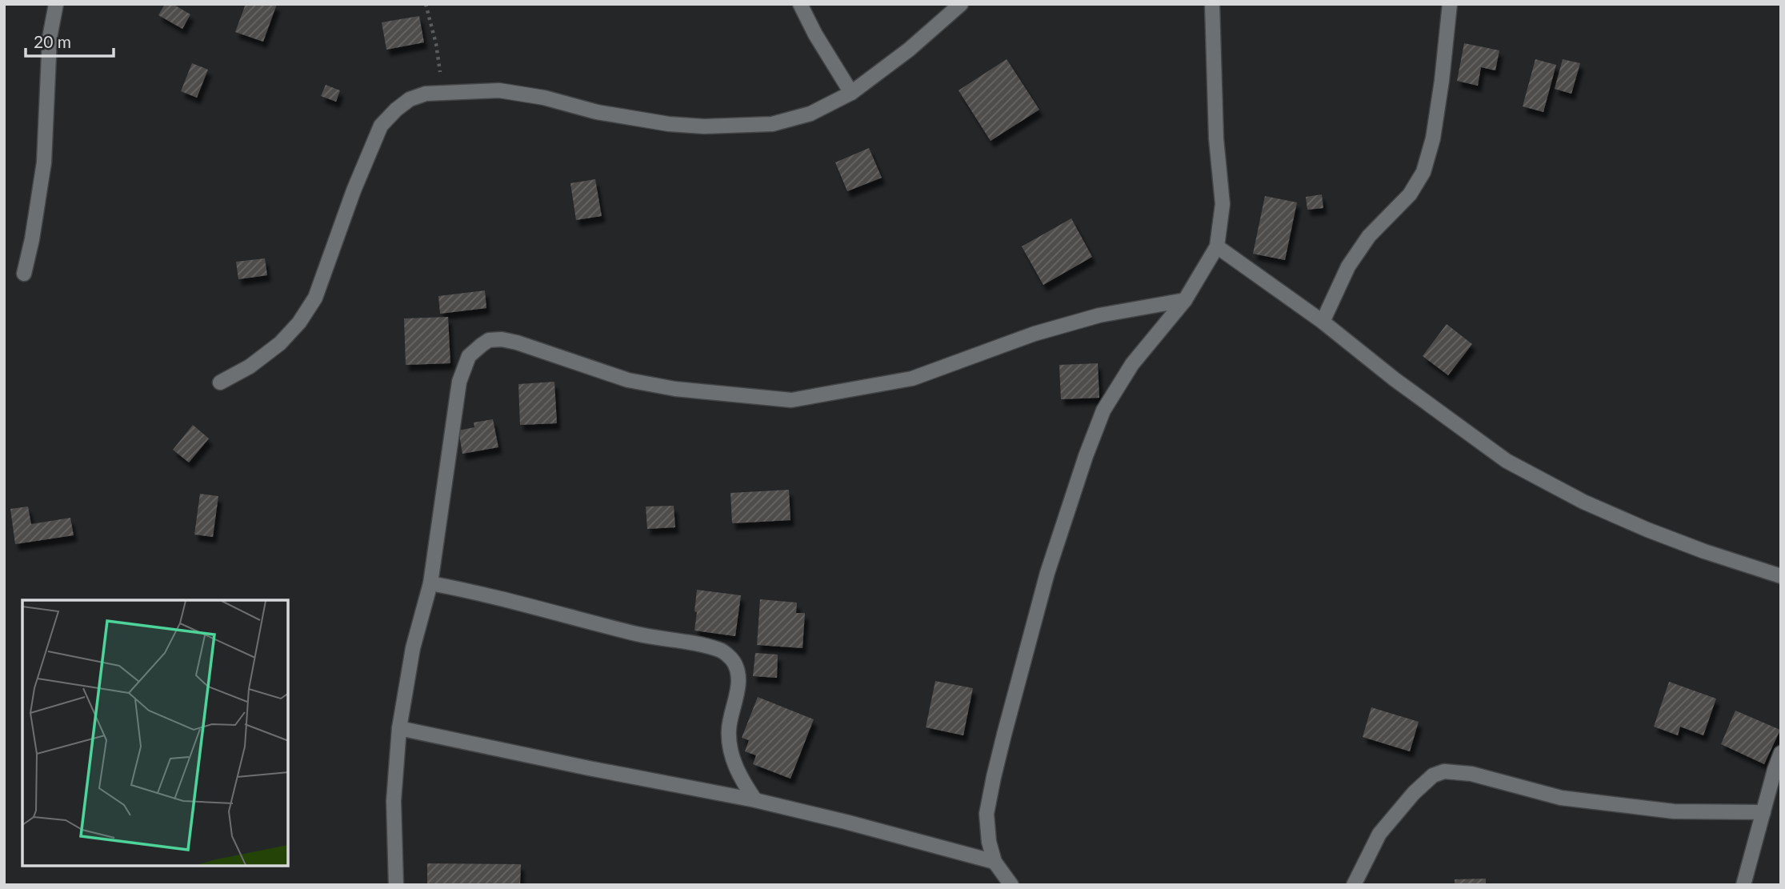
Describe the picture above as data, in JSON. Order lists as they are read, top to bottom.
{
  "scale_bar": "20 m"
}
